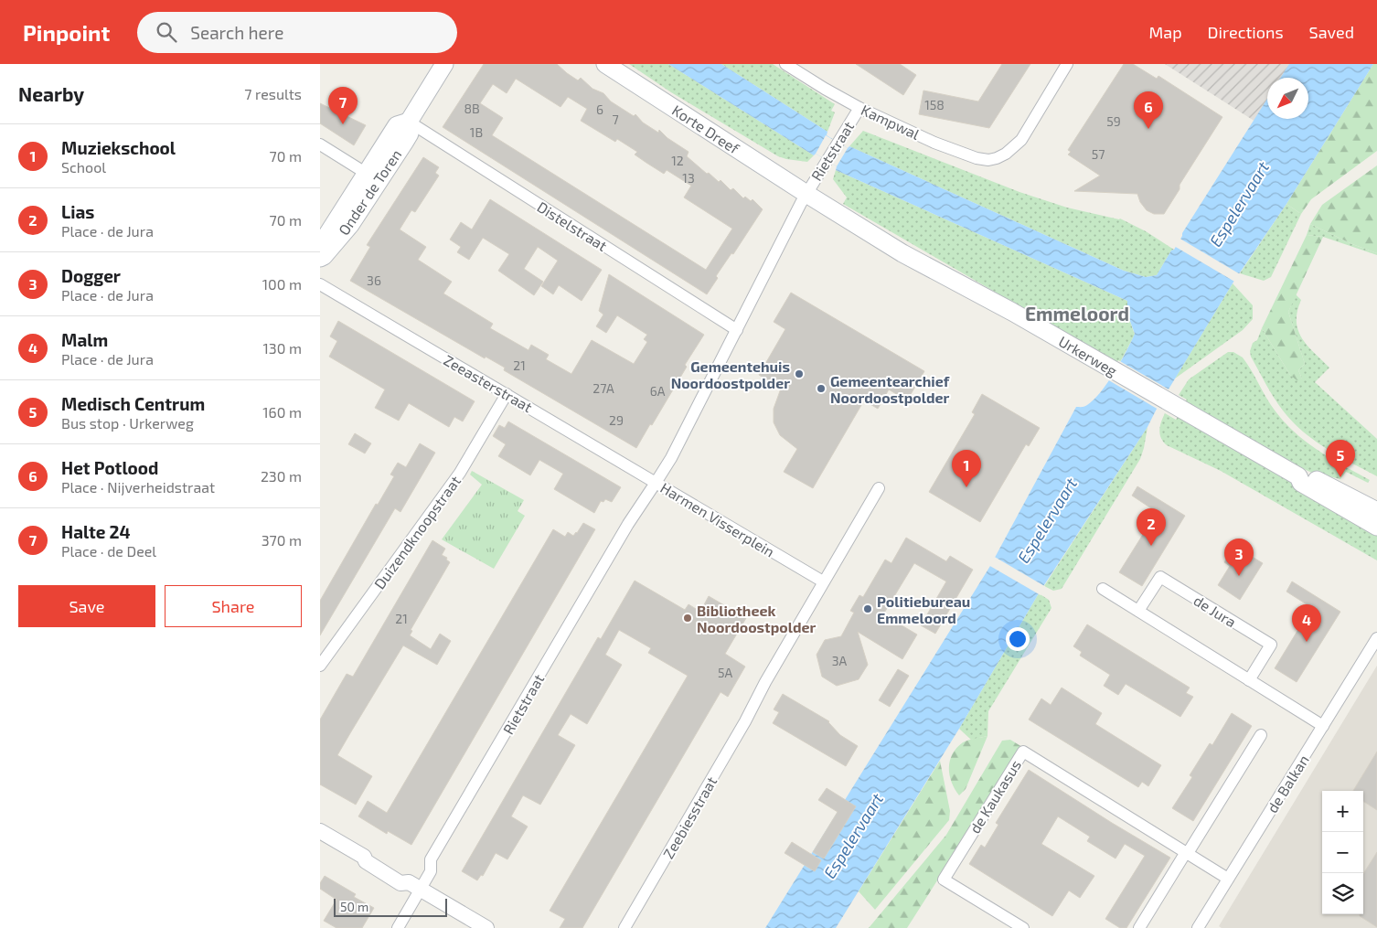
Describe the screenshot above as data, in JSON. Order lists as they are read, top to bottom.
{
  "streets": {
    "main road": ["Korte Dreef", "Onder de Toren", "Urkerweg"],
    "street": [
      "Kampwal",
      "Rietstraat",
      "Distelstraat",
      "Zeeasterstraat",
      "Harmen Visserplein",
      "Duizendknoopstraat",
      "de Jura",
      "de Balkan",
      "de Kaukasus",
      "Zeebiesstraat"
    ]
  },
  "crossings": [
    ["Kampwal", "Rietstraat"],
    ["Korte Dreef", "Rietstraat"],
    ["Korte Dreef", "Urkerweg"],
    ["Korte Dreef", "Harmen Visserplein"],
    ["Rietstraat", "Urkerweg"],
    ["Rietstraat", "Zeeasterstraat"],
    ["Rietstraat", "Harmen Visserplein"],
    ["Onder de Toren", "Distelstraat"],
    ["Distelstraat", "Harmen Visserplein"],
    ["Urkerweg", "Harmen Visserplein"],
    ["Zeeasterstraat", "Harmen Visserplein"],
    ["Zeeasterstraat", "Duizendknoopstraat"],
    ["Harmen Visserplein", "Zeebiesstraat"],
    ["de Balkan", "de Kaukasus"]
  ],
  "districts": ["Emmeloord"],
  "water": ["Espelervaart"],
  "places": [
    "Gemeentehuis Noordoostpolder",
    "Gemeentearchief Noordoostpolder",
    "Politiebureau Emmeloord",
    "Bibliotheek Noordoostpolder"
  ],
  "house_numbers": [
    "158",
    "8B",
    "6",
    "7",
    "59",
    "1B",
    "57",
    "12",
    "13",
    "36",
    "21",
    "27A",
    "6A",
    "29",
    "21",
    "3A",
    "5A"
  ],
  "scale_bar": "50 m",
  "north": "bottom left",
  "page": {
    "header": "Pinpoint",
    "search": "Search here",
    "nav": ["Map", "Directions", "Saved"],
    "heading": ["Nearby", "7 results"],
    "pins": [
      "7",
      "6",
      "5",
      "1",
      "2",
      "3",
      "4"
    ],
    "list": [
      {
        "mark": "1",
        "name": "Muziekschool",
        "note": "School",
        "value": "70 m"
      },
      {
        "mark": "2",
        "name": "Lias",
        "note": "Place · de Jura",
        "value": "70 m"
      },
      {
        "mark": "3",
        "name": "Dogger",
        "note": "Place · de Jura",
        "value": "100 m"
      },
      {
        "mark": "4",
        "name": "Malm",
        "note": "Place · de Jura",
        "value": "130 m"
      },
      {
        "mark": "5",
        "name": "Medisch Centrum",
        "note": "Bus stop · Urkerweg",
        "value": "160 m"
      },
      {
        "mark": "6",
        "name": "Het Potlood",
        "note": "Place · Nijverheidstraat",
        "value": "230 m"
      },
      {
        "mark": "7",
        "name": "Halte 24",
        "note": "Place · de Deel",
        "value": "370 m"
      }
    ],
    "buttons": ["Save", "Share"],
    "map_buttons": ["+", "−"],
    "scale": "50 m"
  }
}
